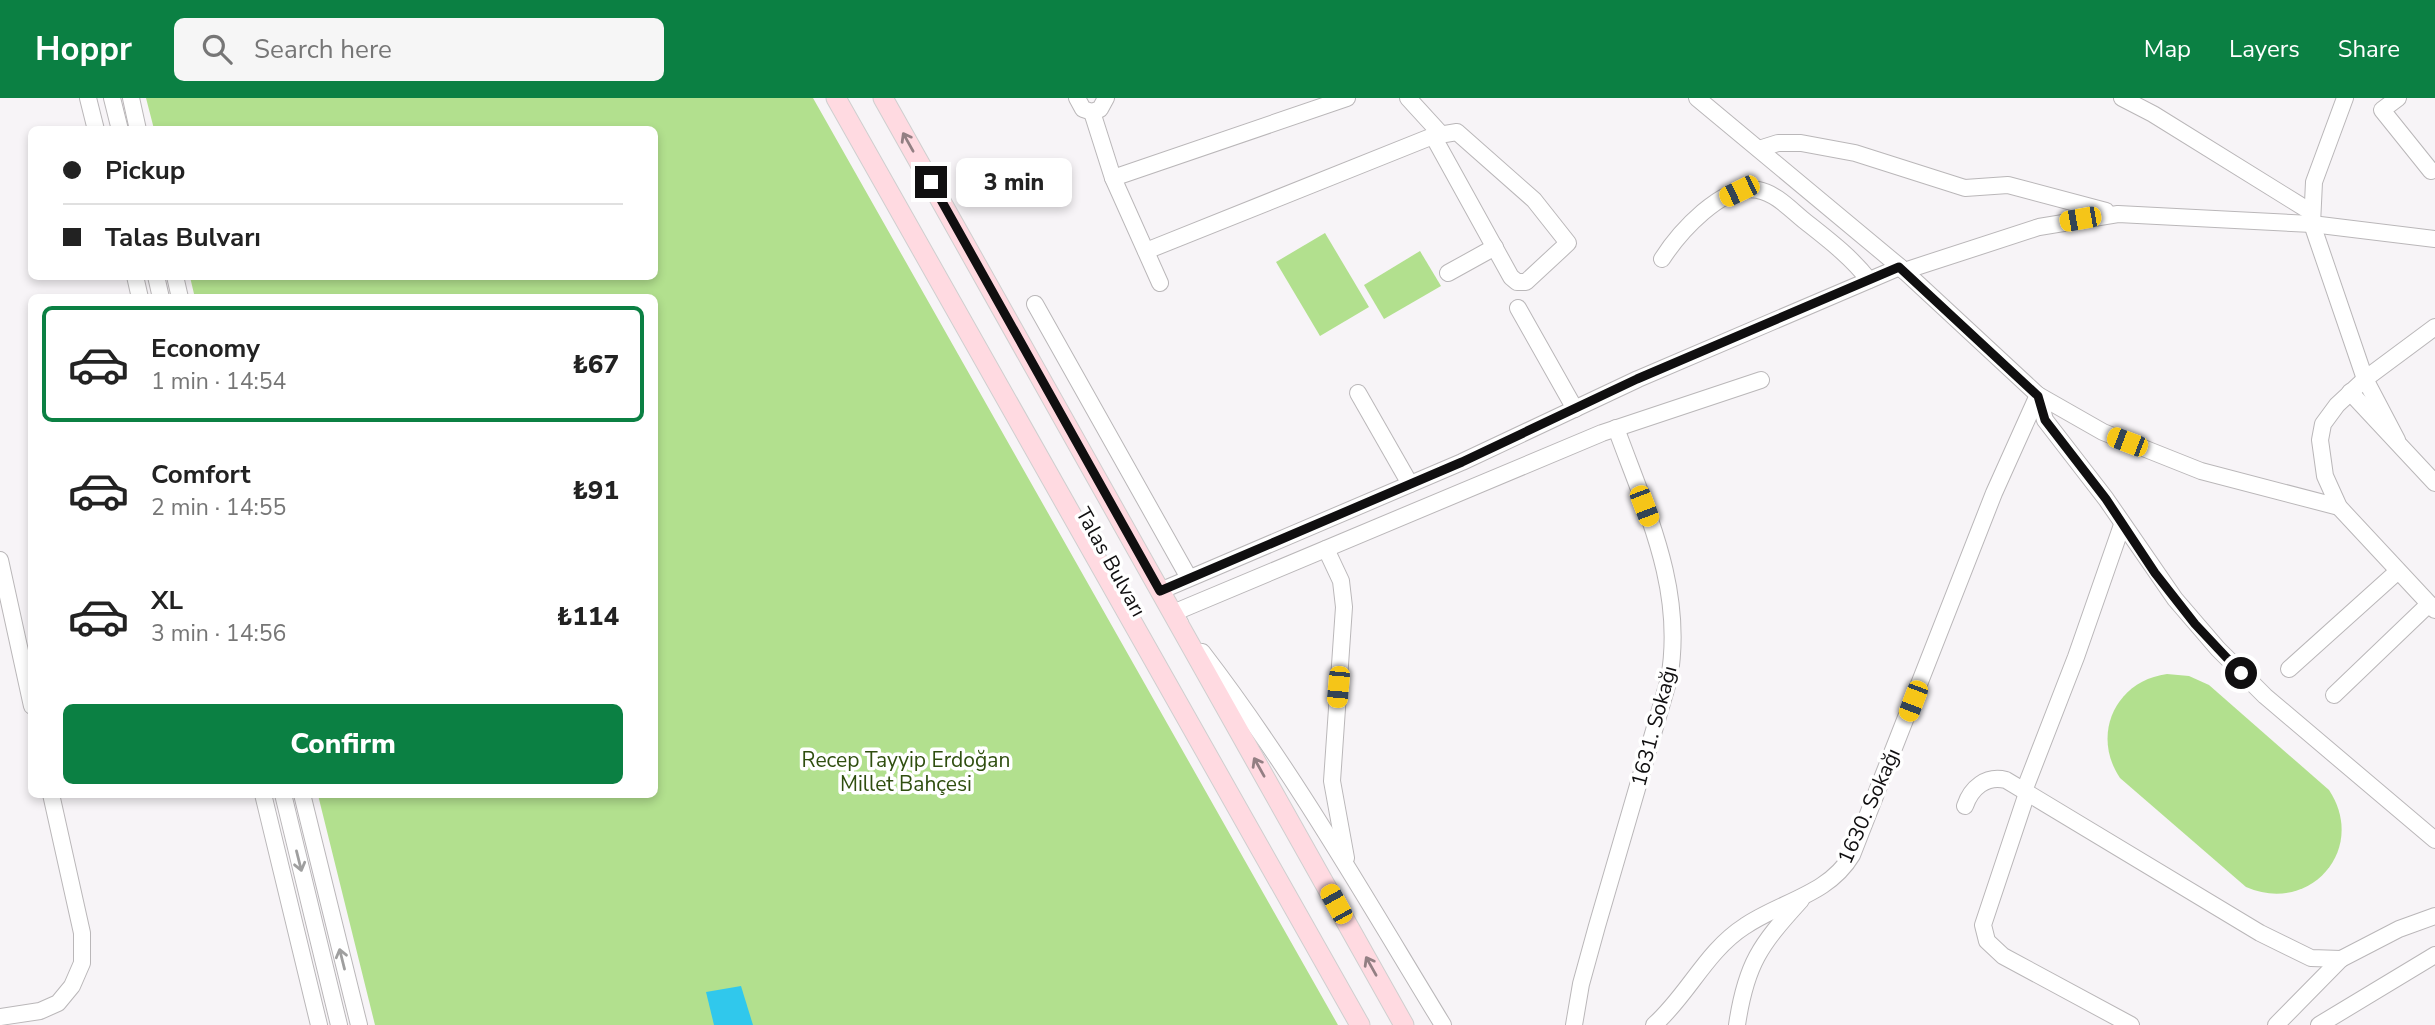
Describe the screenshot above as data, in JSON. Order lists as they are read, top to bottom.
{
  "streets": {
    "main road": ["Talas Bulvarı"],
    "street": ["1631. Sokağı", "1630. Sokağı"]
  },
  "parks": ["Recep Tayyip Erdoğan Millet Bahçesi"],
  "page": {
    "header": "Hoppr",
    "search": "Search here",
    "nav": ["Map", "Layers", "Share"],
    "banner": ["Pickup", "Talas Bulvarı"],
    "bubble": "3 min",
    "list": [
      {
        "name": "Economy",
        "note": "1 min · 14:54",
        "value": "₺67"
      },
      {
        "name": "Comfort",
        "note": "2 min · 14:55",
        "value": "₺91"
      },
      {
        "name": "XL",
        "note": "3 min · 14:56",
        "value": "₺114"
      }
    ],
    "buttons": "Confirm"
  }
}
